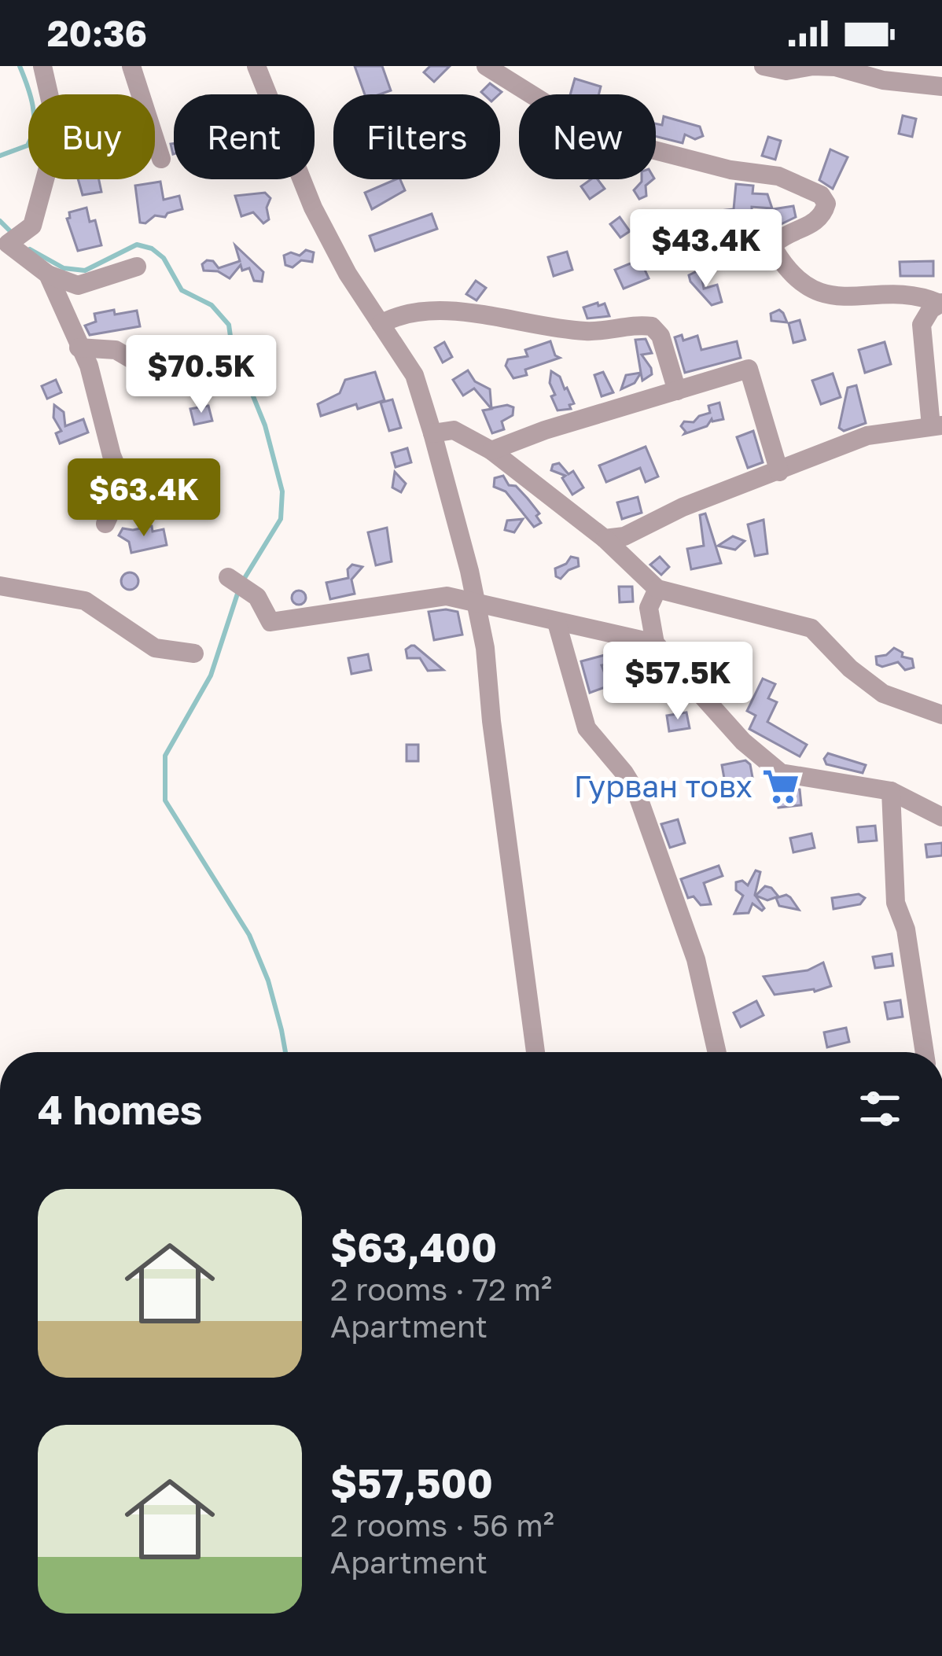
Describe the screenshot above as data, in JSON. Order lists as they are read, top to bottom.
{
  "places": {
    "supermarket": ["Гурван товх"]
  },
  "page": {
    "status": "20:36",
    "chip": [
      "Buy",
      "Rent",
      "Filters",
      "New"
    ],
    "price": [
      "$43.4K",
      "$70.5K",
      "$63.4K",
      "$57.5K"
    ],
    "heading": "4 homes",
    "list": [
      {
        "name": "$63,400",
        "note": "2 rooms · 72 m² · Apartment"
      },
      {
        "name": "$57,500",
        "note": "2 rooms · 56 m² · Apartment"
      }
    ]
  }
}
